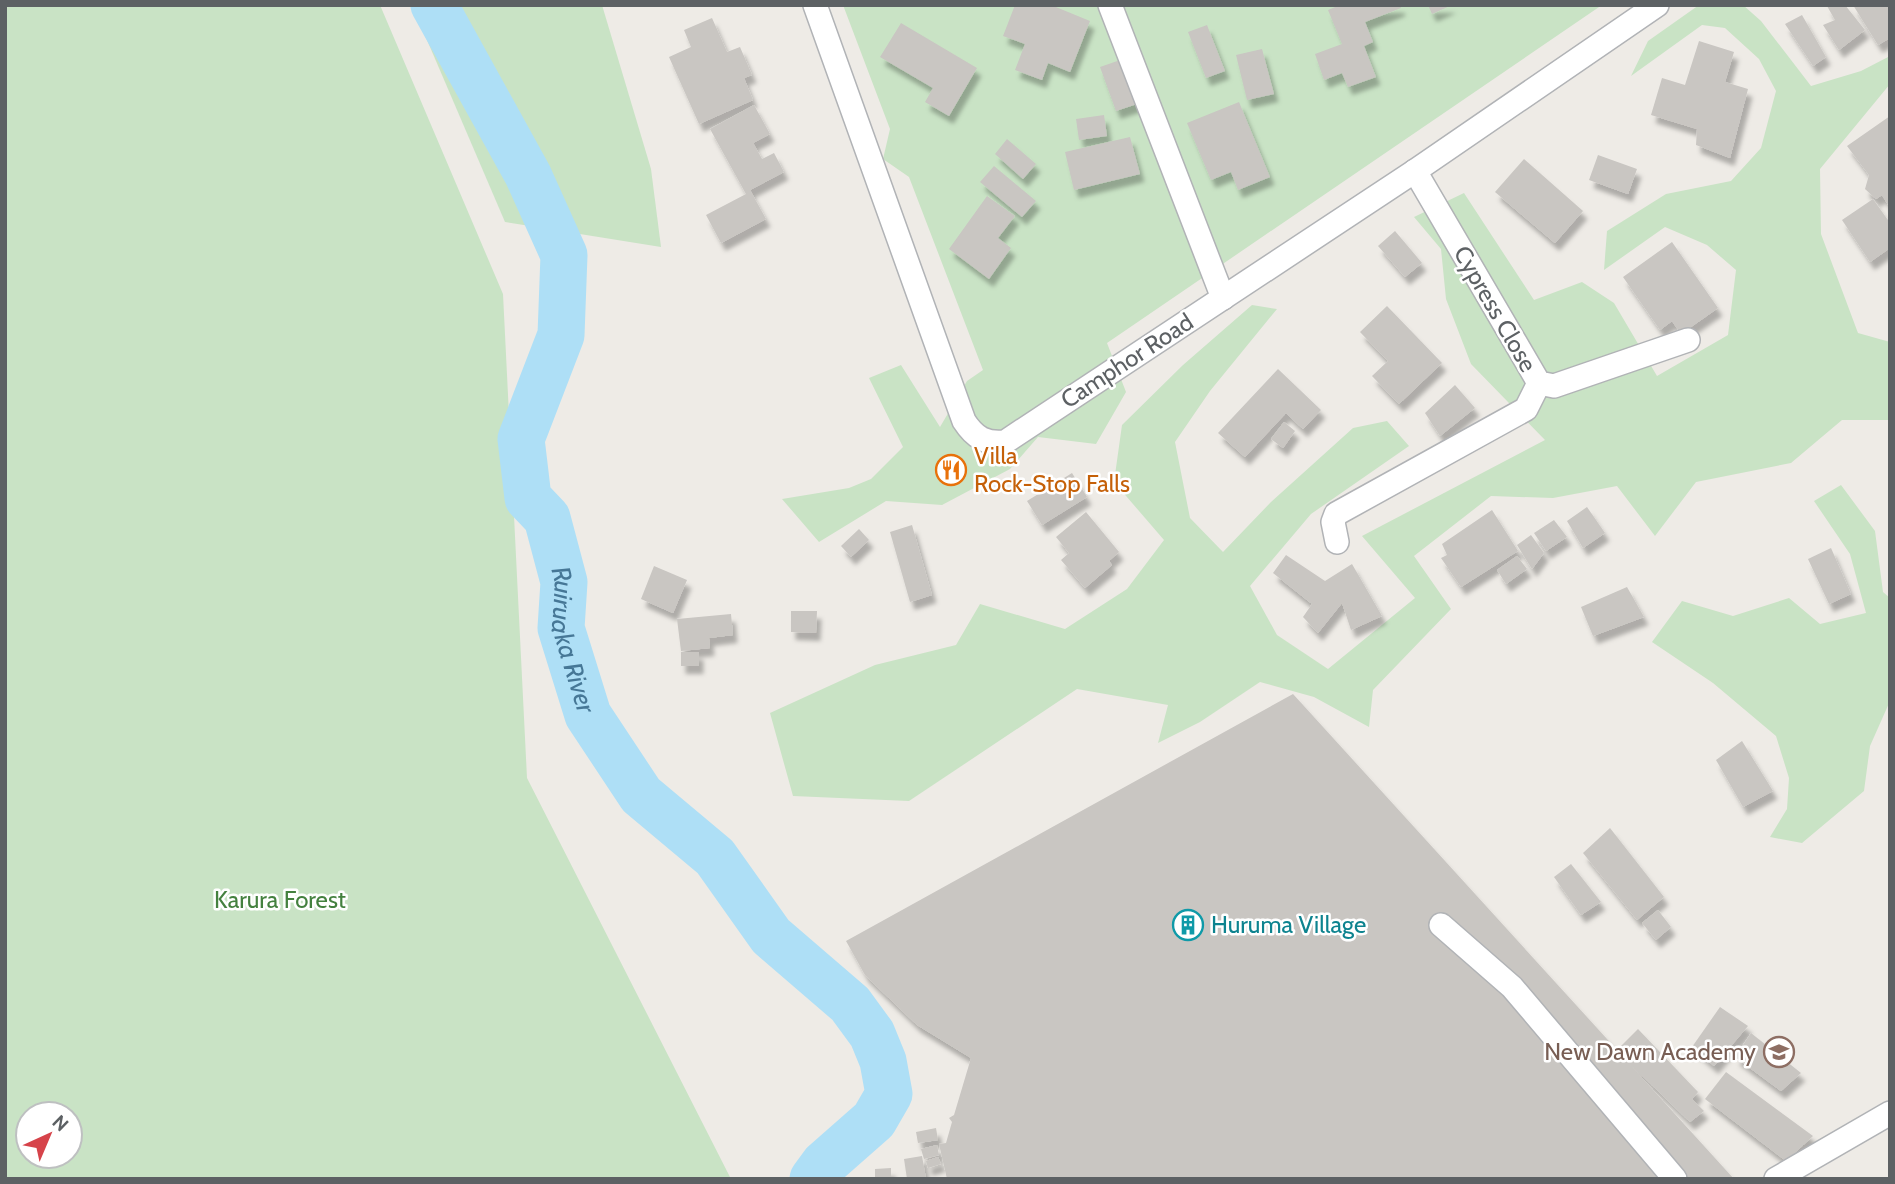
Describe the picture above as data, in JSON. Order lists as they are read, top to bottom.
{
  "streets": {
    "street": ["Cypress Close", "Camphor Road"]
  },
  "crossings": [
    ["Cypress Close", "Camphor Road"]
  ],
  "water": ["Ruiruaka River"],
  "parks": ["Karura Forest"],
  "places": {
    "restaurant": ["Villa Rock-Stop Falls"],
    "building": ["Huruma Village"],
    "school or university": ["New Dawn Academy"]
  },
  "north": "top right"
}
